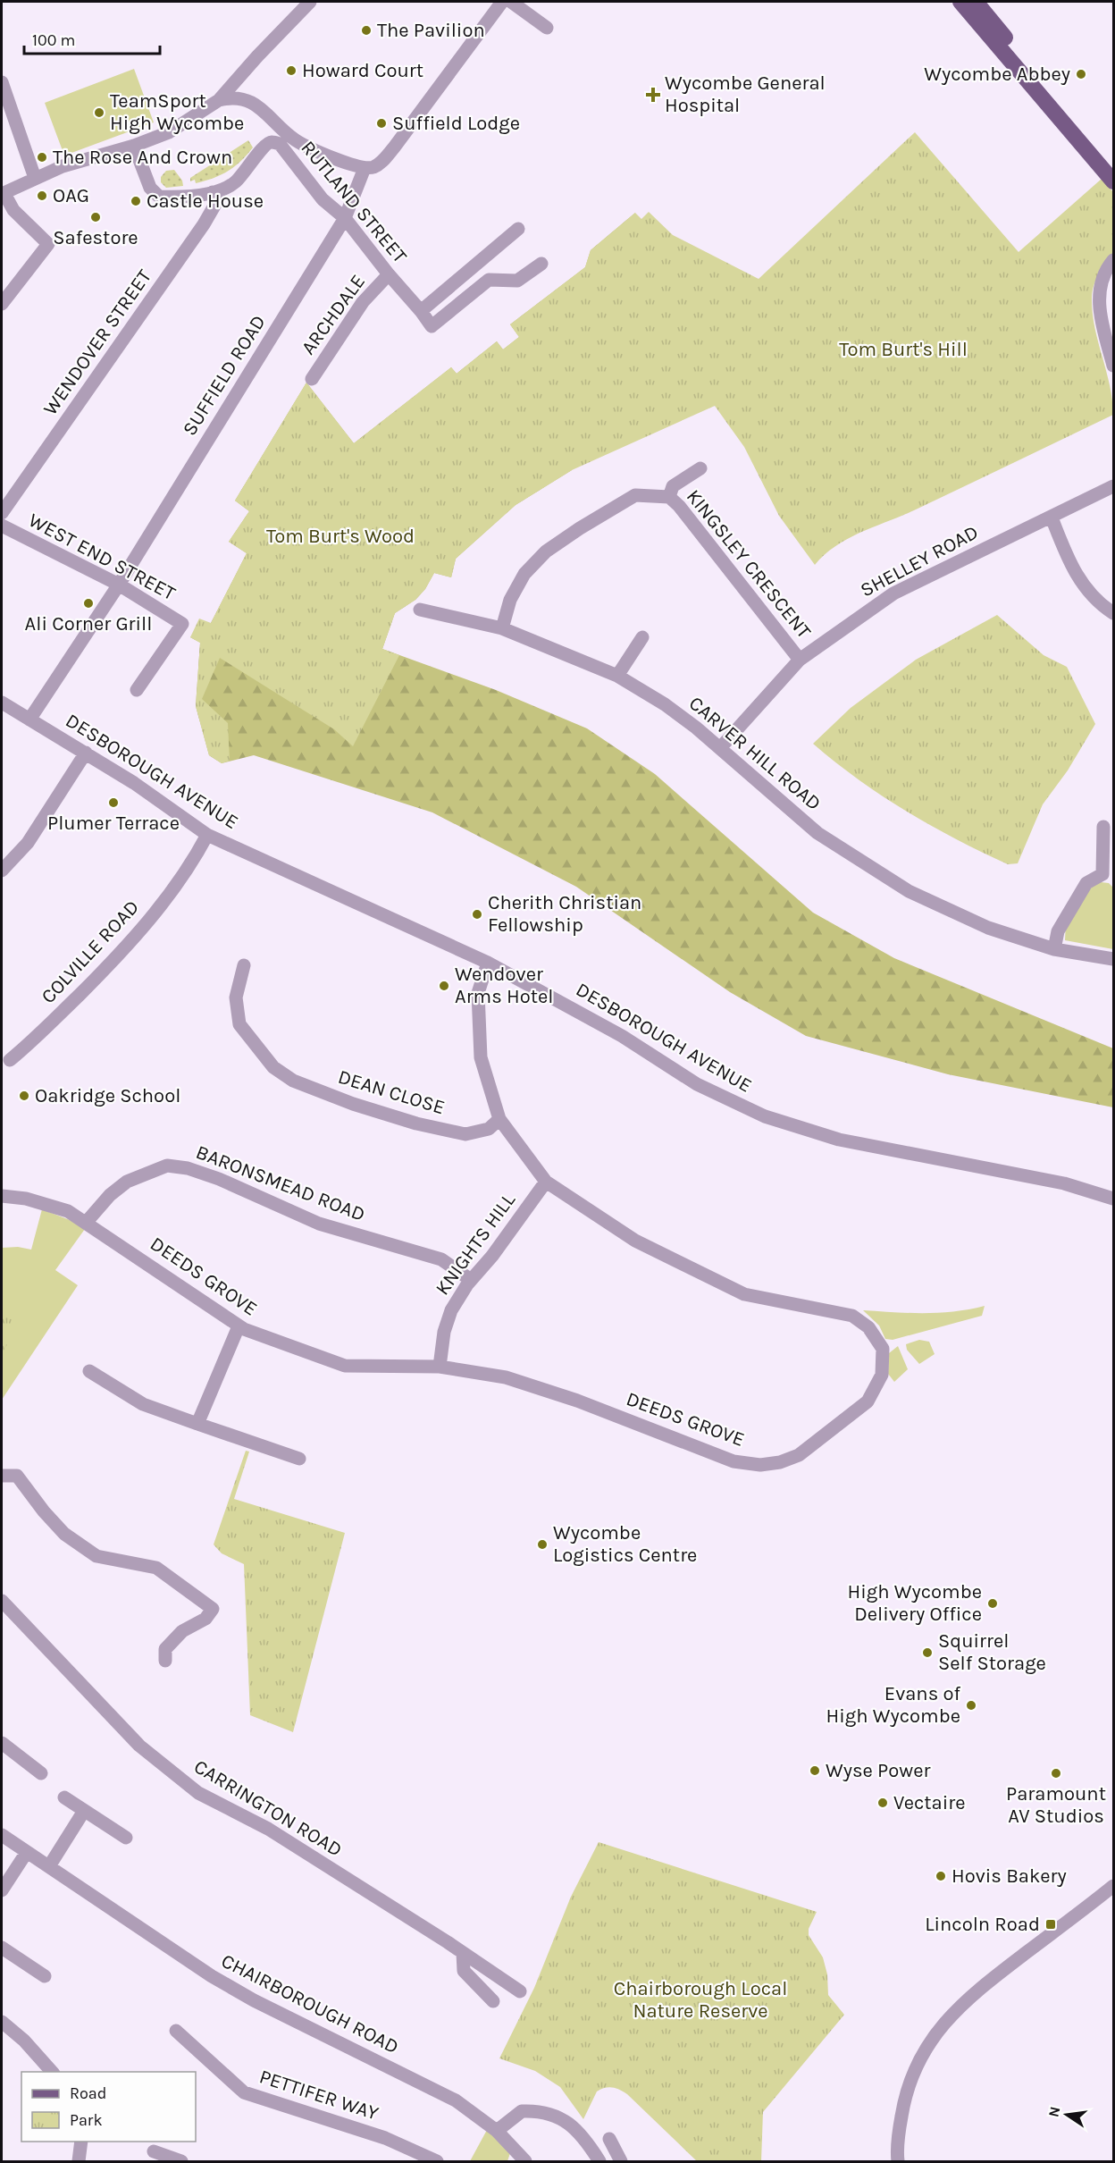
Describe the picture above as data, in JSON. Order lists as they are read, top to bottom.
{
  "streets": {
    "street": [
      "RUTLAND STREET",
      "ARCHDALE",
      "WENDOVER STREET",
      "SUFFIELD ROAD",
      "WEST END STREET",
      "SHELLEY ROAD",
      "KINGSLEY CRESCENT",
      "CARVER HILL ROAD",
      "DESBOROUGH AVENUE",
      "COLVILLE ROAD",
      "DEAN CLOSE",
      "BARONSMEAD ROAD",
      "KNIGHTS HILL",
      "DEEDS GROVE",
      "CARRINGTON ROAD",
      "CHAIRBOROUGH ROAD",
      "PETTIFER WAY"
    ]
  },
  "crossings": [
    ["RUTLAND STREET", "ARCHDALE"],
    ["RUTLAND STREET", "WENDOVER STREET"],
    ["RUTLAND STREET", "SUFFIELD ROAD"],
    ["SUFFIELD ROAD", "WEST END STREET"],
    ["SUFFIELD ROAD", "DESBOROUGH AVENUE"],
    ["SHELLEY ROAD", "KINGSLEY CRESCENT"],
    ["SHELLEY ROAD", "CARVER HILL ROAD"],
    ["KINGSLEY CRESCENT", "CARVER HILL ROAD"],
    ["DESBOROUGH AVENUE", "COLVILLE ROAD"],
    ["DESBOROUGH AVENUE", "DEEDS GROVE"],
    ["DEAN CLOSE", "DEEDS GROVE"],
    ["BARONSMEAD ROAD", "KNIGHTS HILL"],
    ["BARONSMEAD ROAD", "DEEDS GROVE"],
    ["KNIGHTS HILL", "DEEDS GROVE"]
  ],
  "parks": ["Tom Burt's Hill", "Tom Burt's Wood", "Chairborough Local Nature Reserve"],
  "places": {
    "other": [
      "The Pavilion",
      "Howard Court",
      "Wycombe Abbey",
      "TeamSport High Wycombe",
      "Suffield Lodge",
      "The Rose And Crown",
      "OAG",
      "Castle House",
      "Safestore",
      "Ali Corner Grill",
      "Plumer Terrace",
      "Cherith Christian Fellowship",
      "Wendover Arms Hotel",
      "Oakridge School",
      "Wycombe Logistics Centre",
      "High Wycombe Delivery Office",
      "Squirrel Self Storage",
      "Evans of High Wycombe",
      "Wyse Power",
      "Paramount AV Studios",
      "Vectaire",
      "Hovis Bakery"
    ],
    "health": ["Wycombe General Hospital"],
    "transit": ["Lincoln Road"]
  },
  "legend": ["Road", "Park"],
  "scale_bar": "100 m",
  "north": "left"
}
